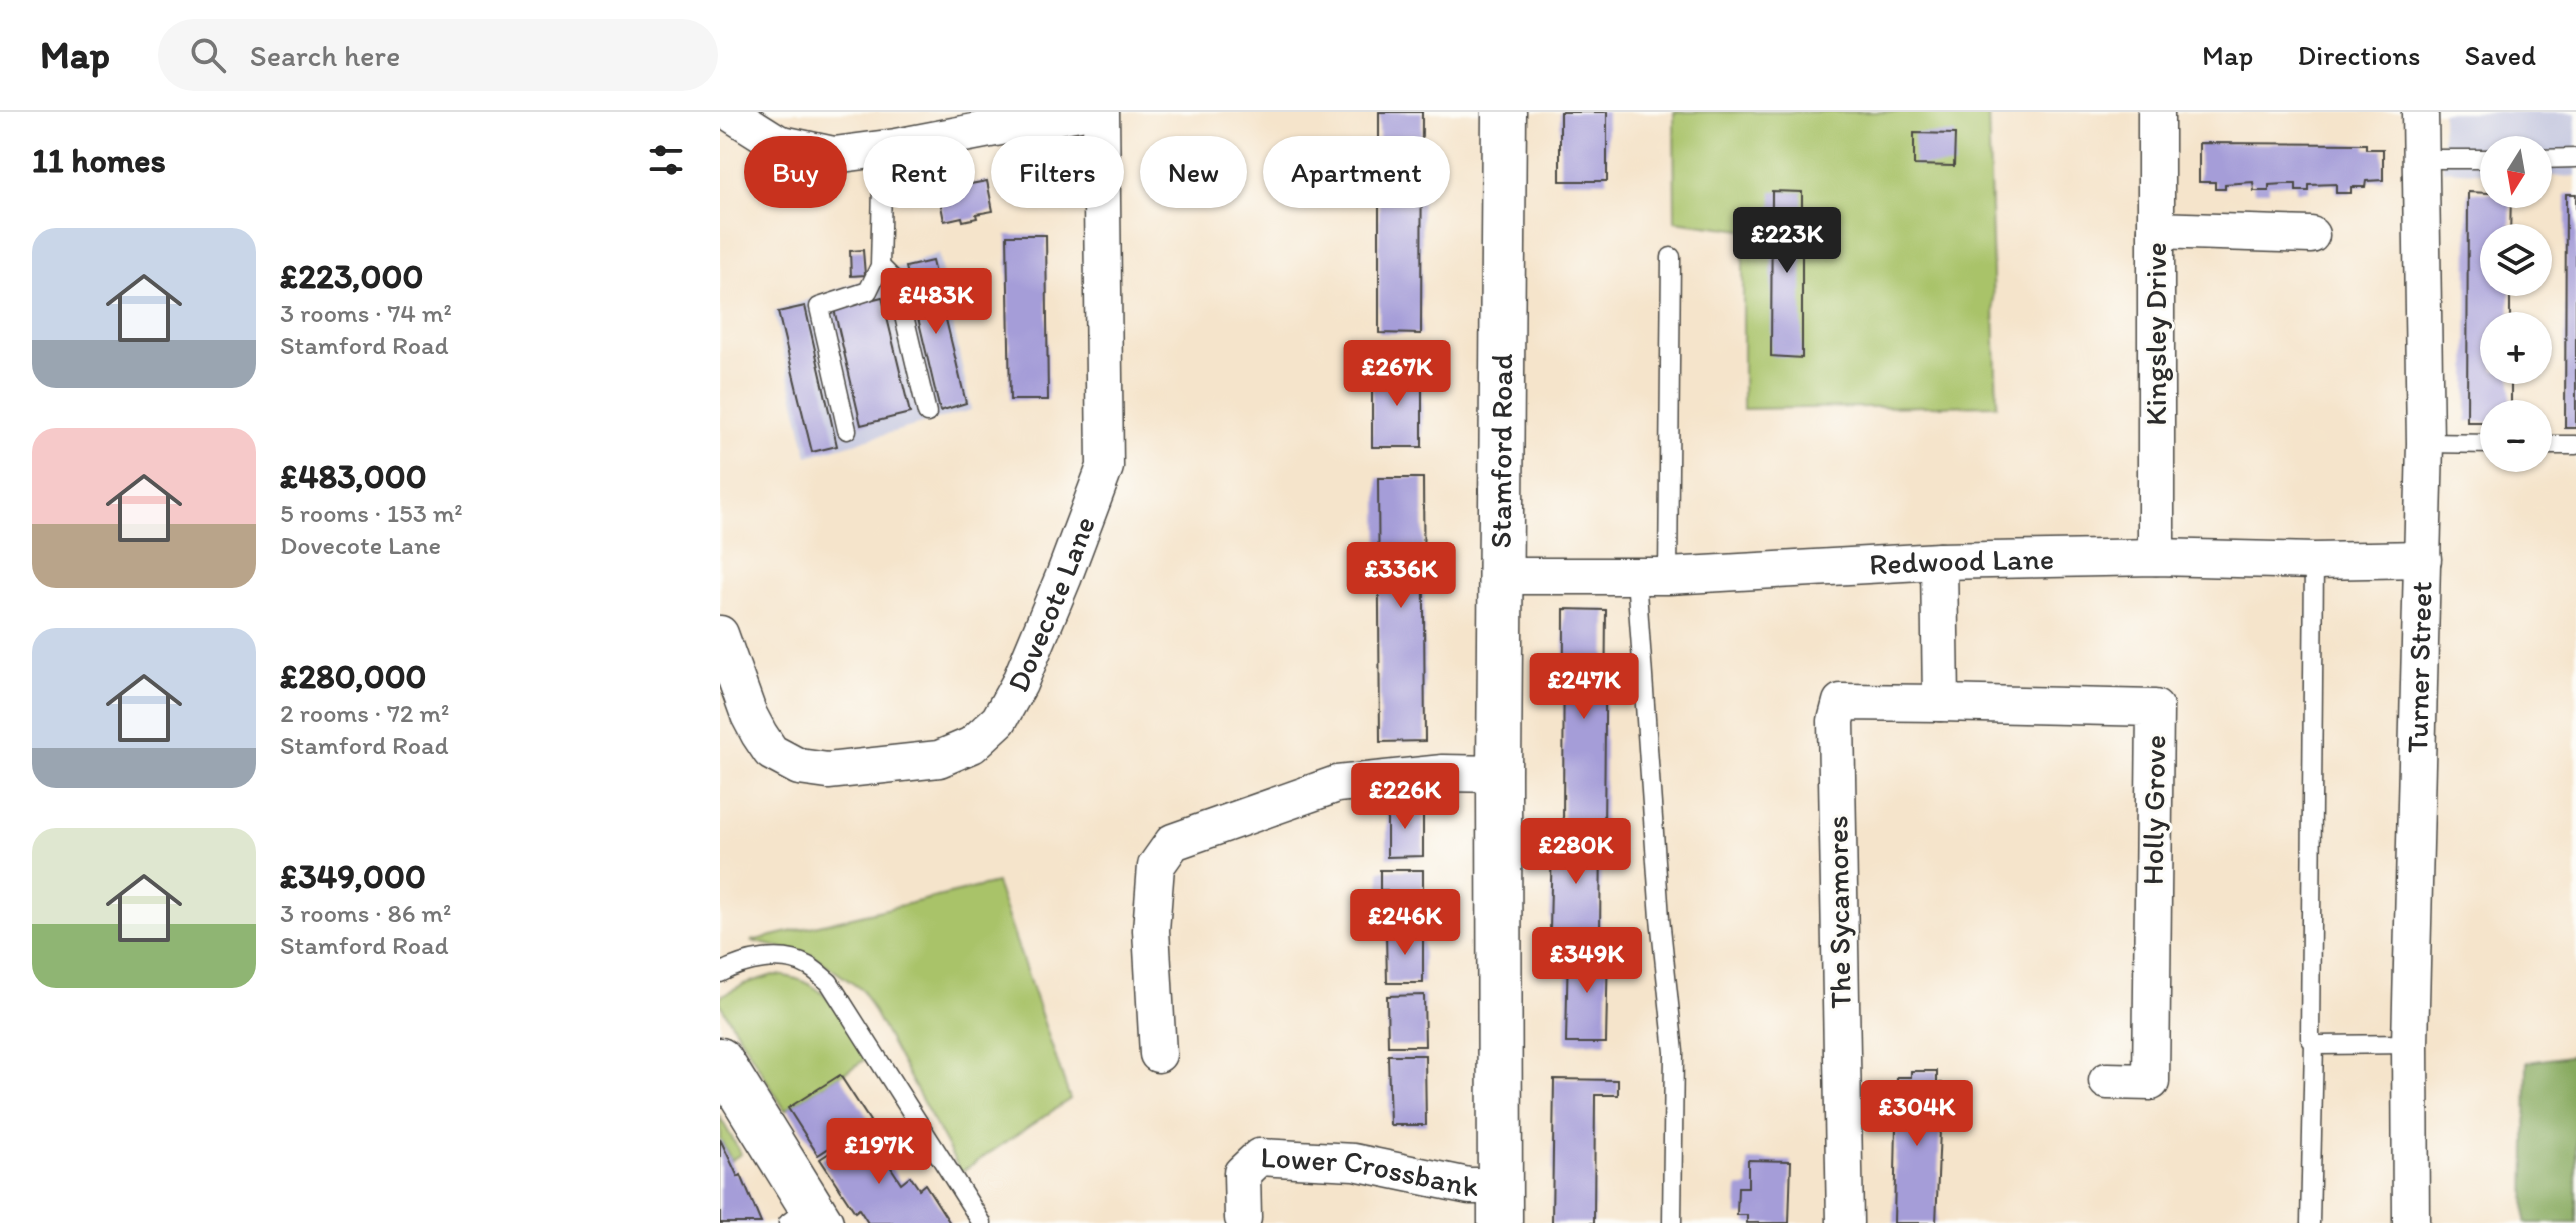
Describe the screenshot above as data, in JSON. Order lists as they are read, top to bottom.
{
  "streets": {
    "street": [
      "Kingsley Drive",
      "Stamford Road",
      "Redwood Lane",
      "Dovecote Lane",
      "Turner Street",
      "Holly Grove",
      "The Sycamores",
      "Lower Crossbank"
    ]
  },
  "crossings": [
    ["Kingsley Drive", "Redwood Lane"],
    ["Stamford Road", "Redwood Lane"],
    ["Stamford Road", "Lower Crossbank"],
    ["Redwood Lane", "Turner Street"],
    ["Holly Grove", "The Sycamores"]
  ],
  "north": "bottom",
  "page": {
    "header": "Map",
    "search": "Search here",
    "nav": ["Map", "Directions", "Saved"],
    "heading": "11 homes",
    "map_buttons": ["+", "−"],
    "chip": [
      "Buy",
      "Rent",
      "Filters",
      "New",
      "Apartment"
    ],
    "price": [
      "£223K",
      "£483K",
      "£267K",
      "£336K",
      "£247K",
      "£226K",
      "£280K",
      "£246K",
      "£349K",
      "£304K",
      "£197K"
    ],
    "list": [
      {
        "name": "£223,000",
        "note": "3 rooms · 74 m² · Stamford Road"
      },
      {
        "name": "£483,000",
        "note": "5 rooms · 153 m² · Dovecote Lane"
      },
      {
        "name": "£280,000",
        "note": "2 rooms · 72 m² · Stamford Road"
      },
      {
        "name": "£349,000",
        "note": "3 rooms · 86 m² · Stamford Road"
      }
    ]
  }
}
